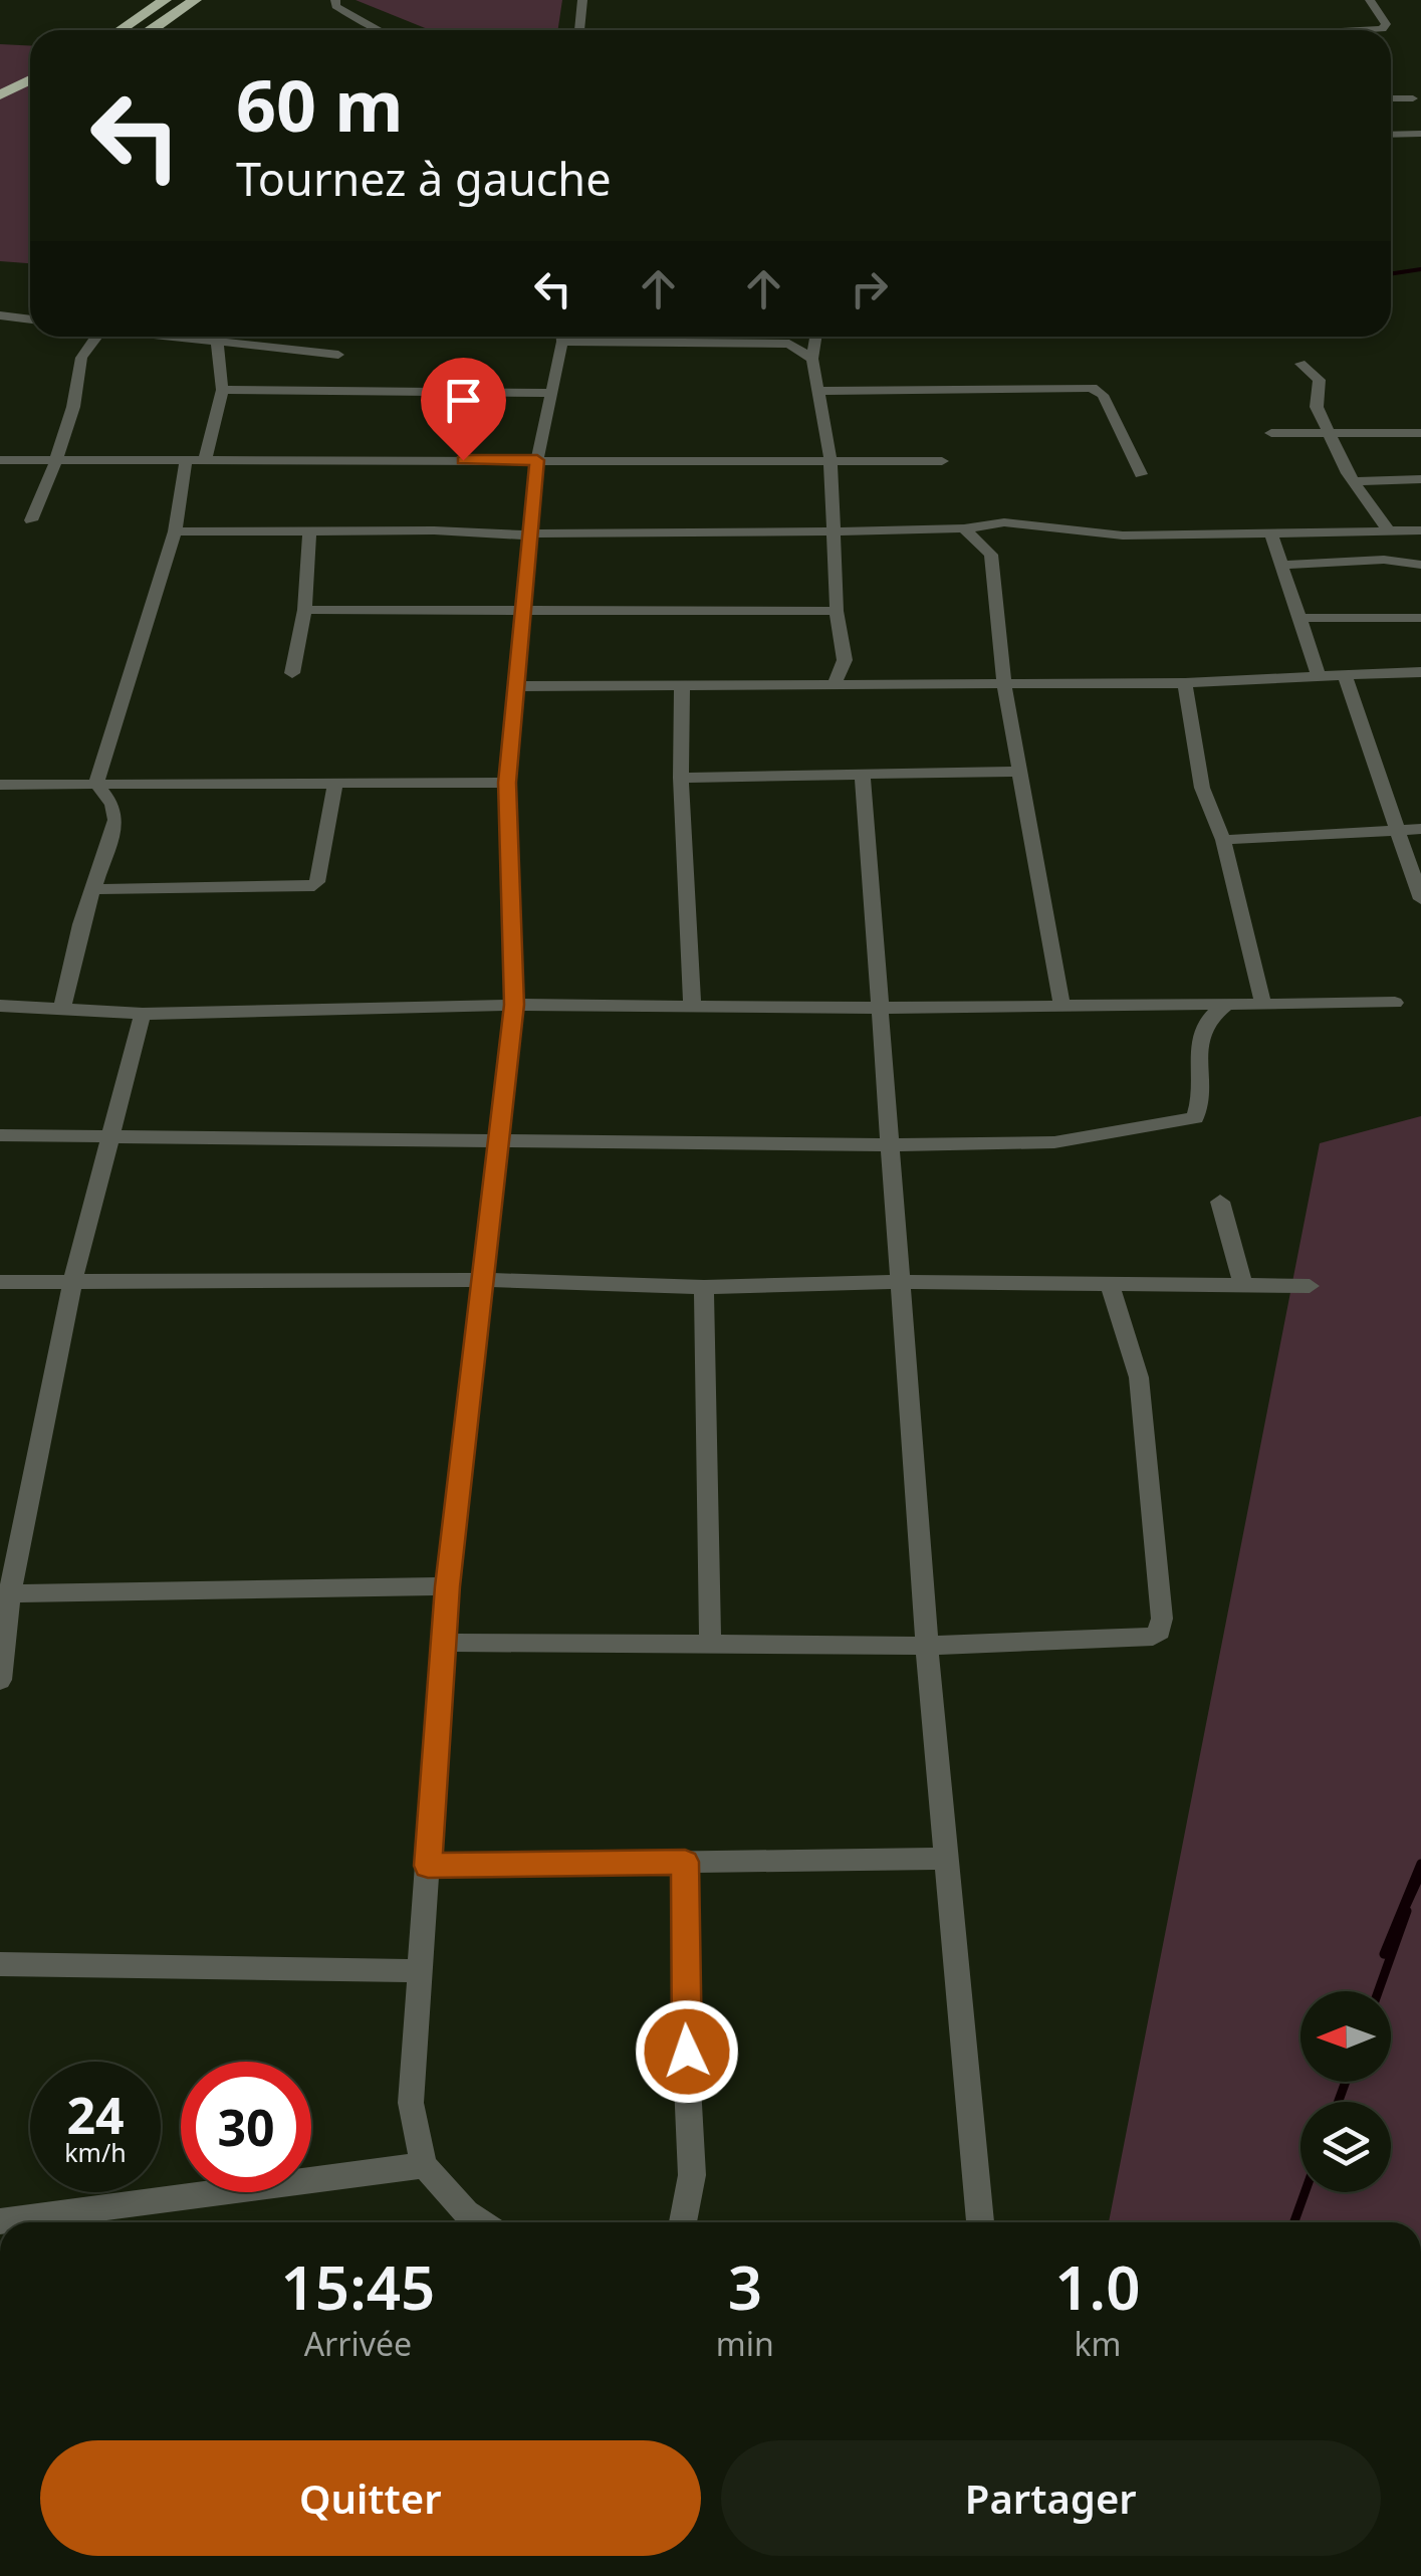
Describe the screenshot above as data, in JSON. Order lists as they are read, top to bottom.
{
  "north": "left",
  "page": {
    "turn": ["60 m", "Tournez à gauche"],
    "speed": "24 km/h",
    "limit": "30",
    "eta": [
      "15:45",
      "Arrivée",
      "3",
      "min",
      "1.0",
      "km"
    ],
    "buttons": ["Quitter", "Partager"]
  }
}
